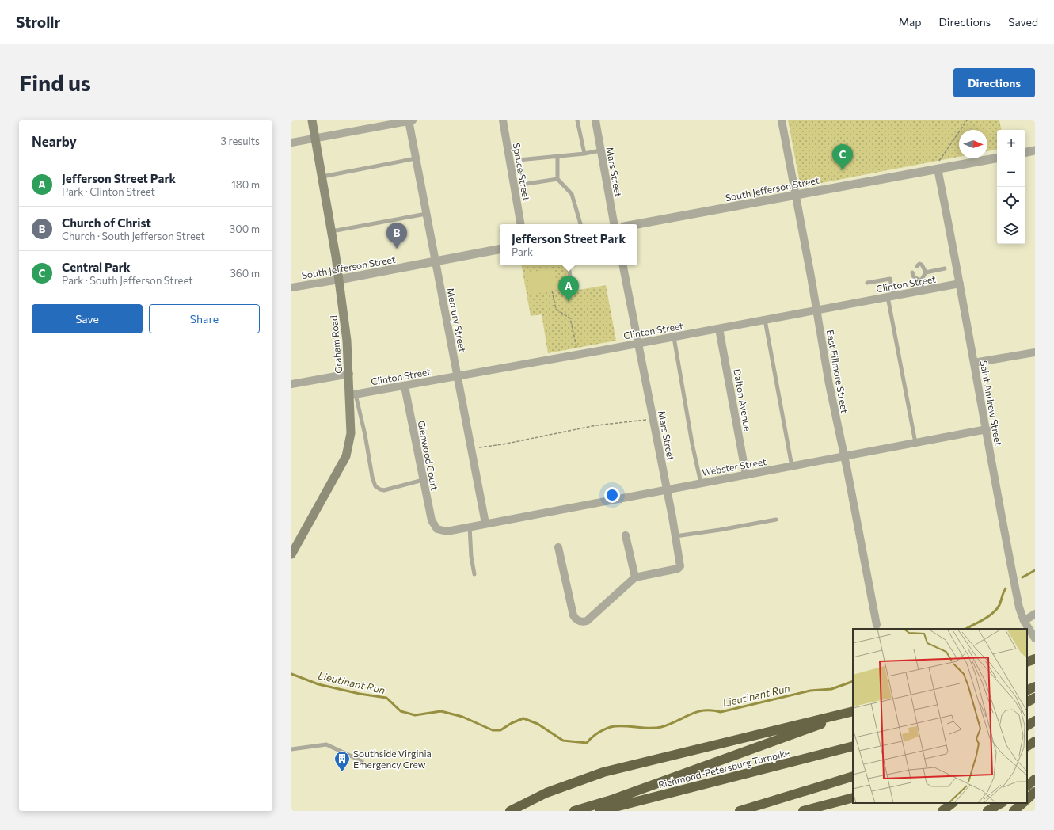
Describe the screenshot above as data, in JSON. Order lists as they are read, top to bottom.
{
  "streets": {
    "highway": ["Richmond-Petersburg Turnpike"],
    "main road": ["Graham Road"],
    "street": [
      "Spruce Street",
      "Mars Street",
      "South Jefferson Street",
      "Clinton Street",
      "Mercury Street",
      "East Fillmore Street",
      "Dalton Avenue",
      "Saint Andrew Street",
      "Glenwood Court",
      "Webster Street"
    ]
  },
  "crossings": [
    ["Mars Street", "Clinton Street"],
    ["Mars Street", "Webster Street"],
    ["South Jefferson Street", "Mercury Street"],
    ["South Jefferson Street", "Graham Road"],
    ["South Jefferson Street", "East Fillmore Street"],
    ["South Jefferson Street", "Saint Andrew Street"],
    ["Clinton Street", "Mercury Street"],
    ["Clinton Street", "Graham Road"],
    ["Clinton Street", "East Fillmore Street"],
    ["Clinton Street", "Dalton Avenue"],
    ["Clinton Street", "Saint Andrew Street"],
    ["Clinton Street", "Glenwood Court"],
    ["Mercury Street", "Webster Street"],
    ["East Fillmore Street", "Webster Street"],
    ["Dalton Avenue", "Webster Street"],
    ["Saint Andrew Street", "Webster Street"],
    ["Glenwood Court", "Webster Street"]
  ],
  "water": ["Lieutinant Run"],
  "places": {
    "building": ["Southside Virginia Emergency Crew"]
  },
  "north": "right",
  "page": {
    "header": "Strollr",
    "nav": ["Map", "Directions", "Saved"],
    "buttons": [
      "Directions",
      ["Save", "Share"]
    ],
    "title": "Find us",
    "heading": ["Nearby", "3 results"],
    "map_buttons": ["+", "−"],
    "pins": ["C", "B", "A"],
    "list": [
      {
        "mark": "A",
        "name": "Jefferson Street Park",
        "note": "Park · Clinton Street",
        "value": "180 m"
      },
      {
        "mark": "B",
        "name": "Church of Christ",
        "note": "Church · South Jefferson Street",
        "value": "300 m"
      },
      {
        "mark": "C",
        "name": "Central Park",
        "note": "Park · South Jefferson Street",
        "value": "360 m"
      }
    ],
    "popup": ["Jefferson Street Park", "Park"]
  }
}
